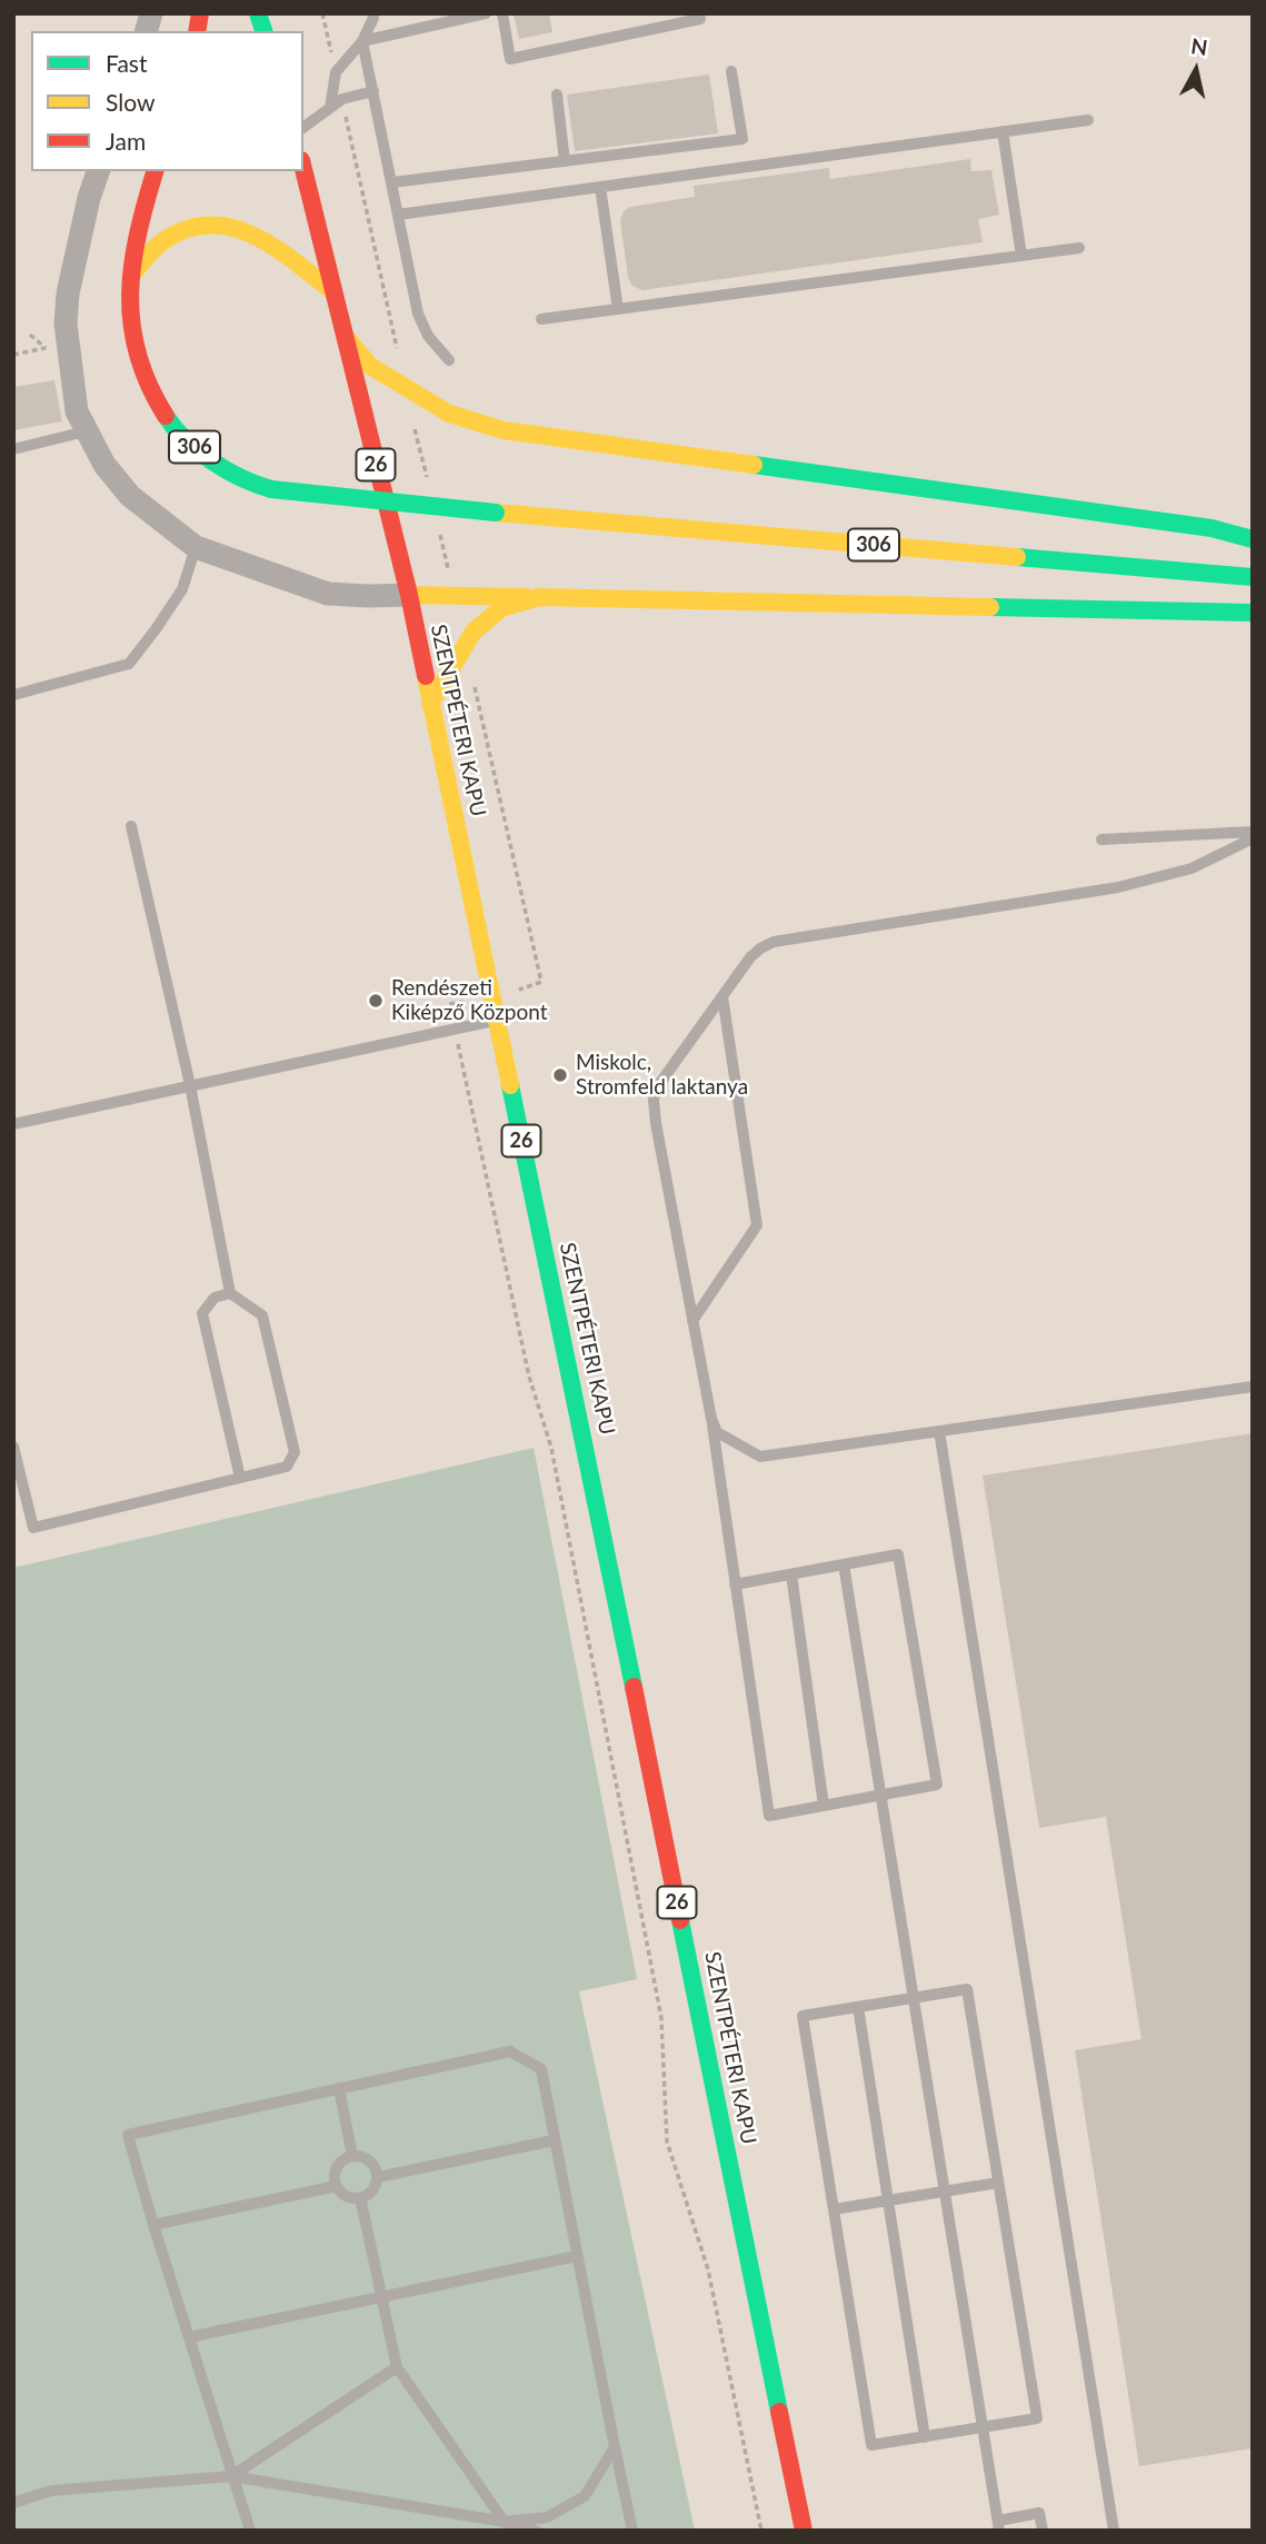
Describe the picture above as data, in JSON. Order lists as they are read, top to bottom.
{
  "streets": {
    "main road": ["306", "26", "SZENTPÉTERI KAPU"]
  },
  "places": ["Rendészeti Kiképző Központ", "Miskolc, Stromfeld laktanya"],
  "legend": ["Fast", "Slow", "Jam"],
  "north": "top"
}
